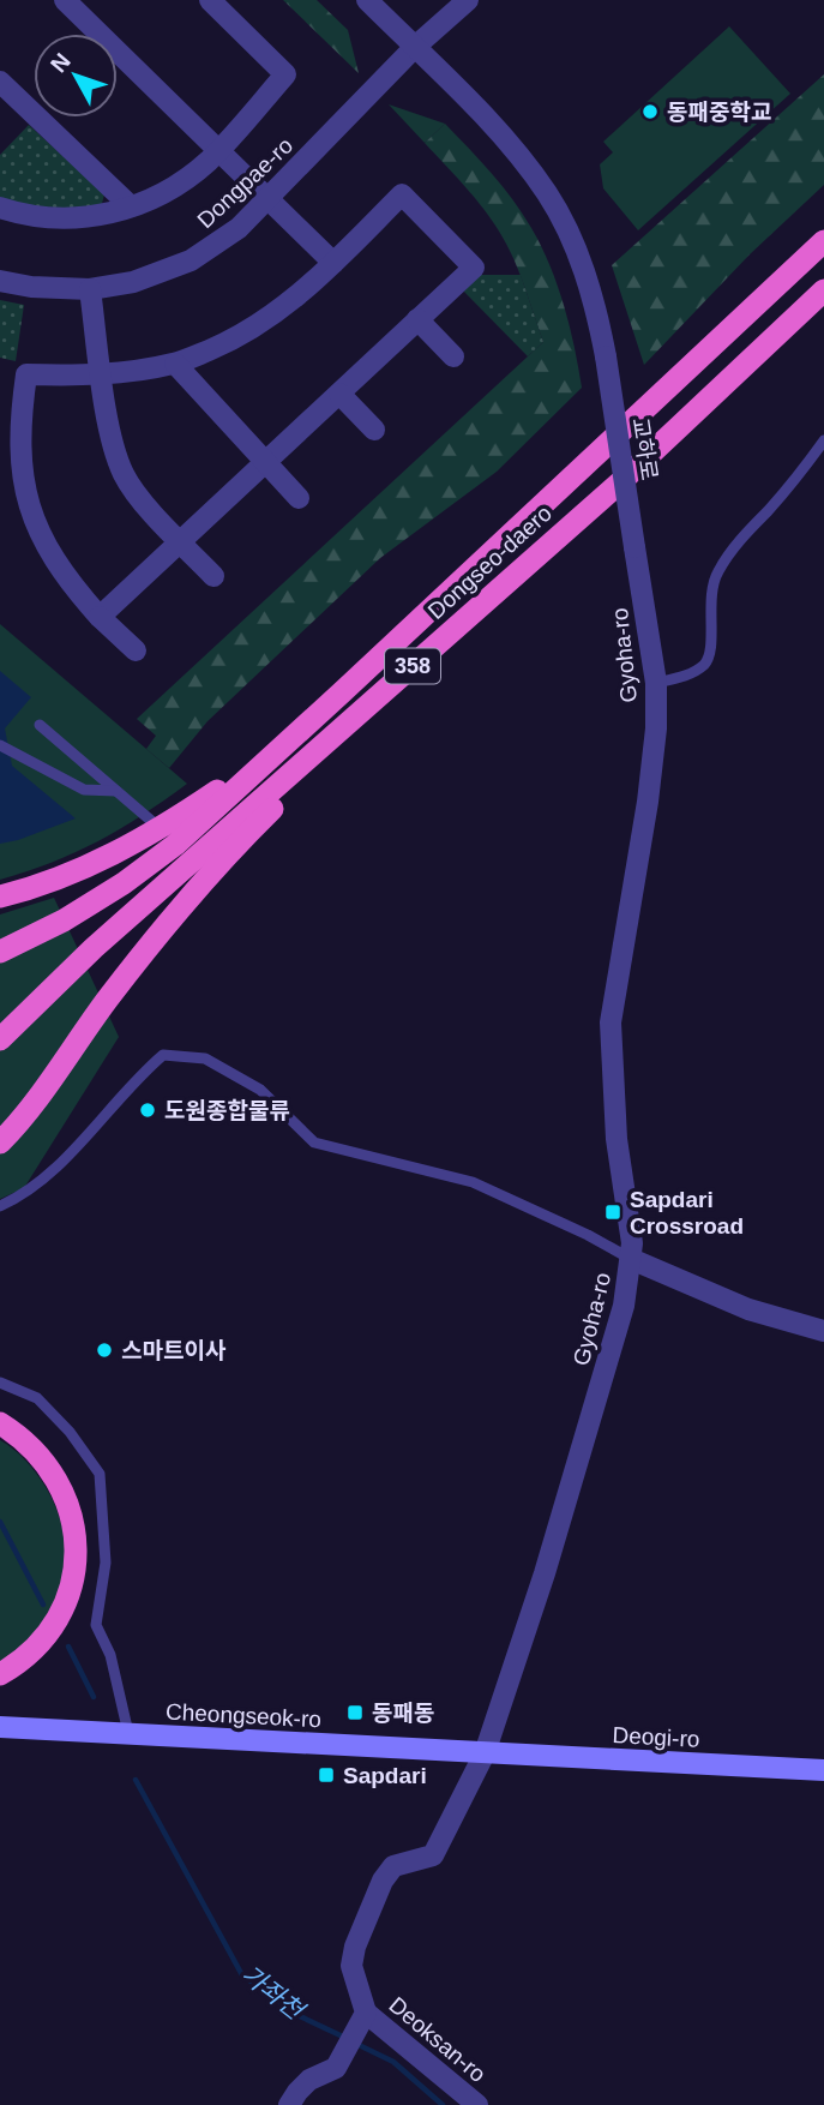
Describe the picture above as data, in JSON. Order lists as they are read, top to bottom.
{
  "streets": {
    "highway": ["Dongseo-daero", "358"],
    "main road": ["Cheongseok-ro", "Deogi-ro"],
    "street": [
      "Dongpae-ro",
      "교하로",
      "Gyoha-ro",
      "Deoksan-ro"
    ]
  },
  "crossings": [
    ["Dongpae-ro", "교하로"],
    ["교하로", "Gyoha-ro"],
    ["Gyoha-ro", "Cheongseok-ro"],
    ["Gyoha-ro", "Deogi-ro"],
    ["Gyoha-ro", "Deoksan-ro"],
    ["Cheongseok-ro", "Deogi-ro"]
  ],
  "water": ["가좌천"],
  "places": {
    "other": ["동패중학교", "도원종합물류", "스마트이사"],
    "transit": ["Sapdari Crossroad", "동패동", "Sapdari"]
  },
  "north": "top left"
}
